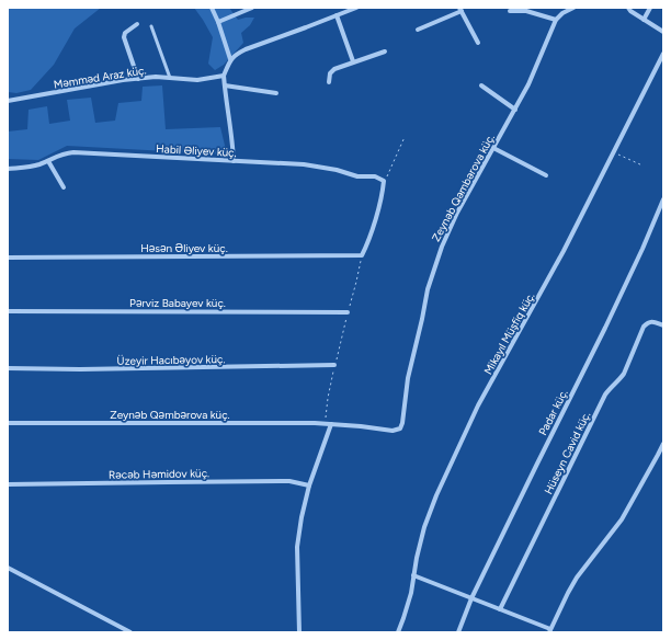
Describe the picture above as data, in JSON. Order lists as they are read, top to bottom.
{
  "streets": {
    "street": [
      "Məmməd Araz küç.",
      "Habil Əliyev küç.",
      "Zeynəb Qəmbərova küç.",
      "Həsən Əliyev küç.",
      "Pərviz Babayev küç.",
      "Mikayıl Müşfiq küç.",
      "Üzeyir Hacıbəyov küç.",
      "Padar küç.",
      "Hüseyn Cavid küç.",
      "Rəcəb Həmidov küç."
    ]
  }
}
